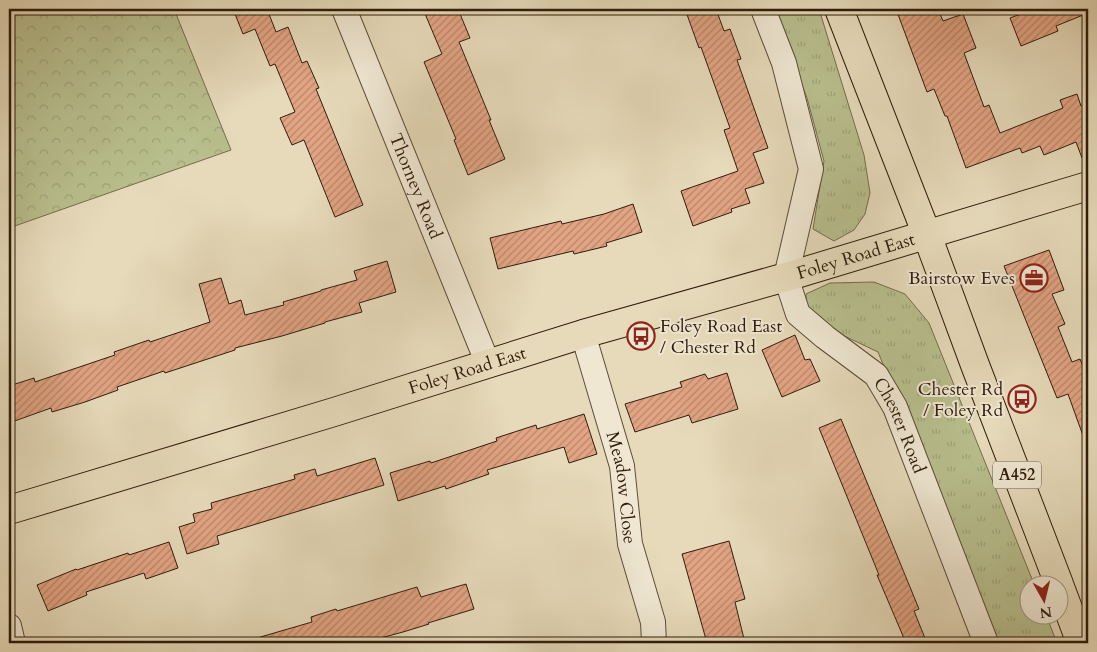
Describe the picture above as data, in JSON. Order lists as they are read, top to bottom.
{
  "streets": {
    "main road": ["Foley Road East", "A452"],
    "street": ["Thorney Road", "Chester Road", "Meadow Close"]
  },
  "crossings": [
    ["Thorney Road", "Foley Road East"],
    ["Foley Road East", "Chester Road"],
    ["Foley Road East", "A452"],
    ["Foley Road East", "Meadow Close"]
  ],
  "places": {
    "office": ["Bairstow Eves"],
    "bus stop": ["Foley Road East / Chester Rd", "Chester Rd / Foley Rd"]
  },
  "north": "bottom"
}
